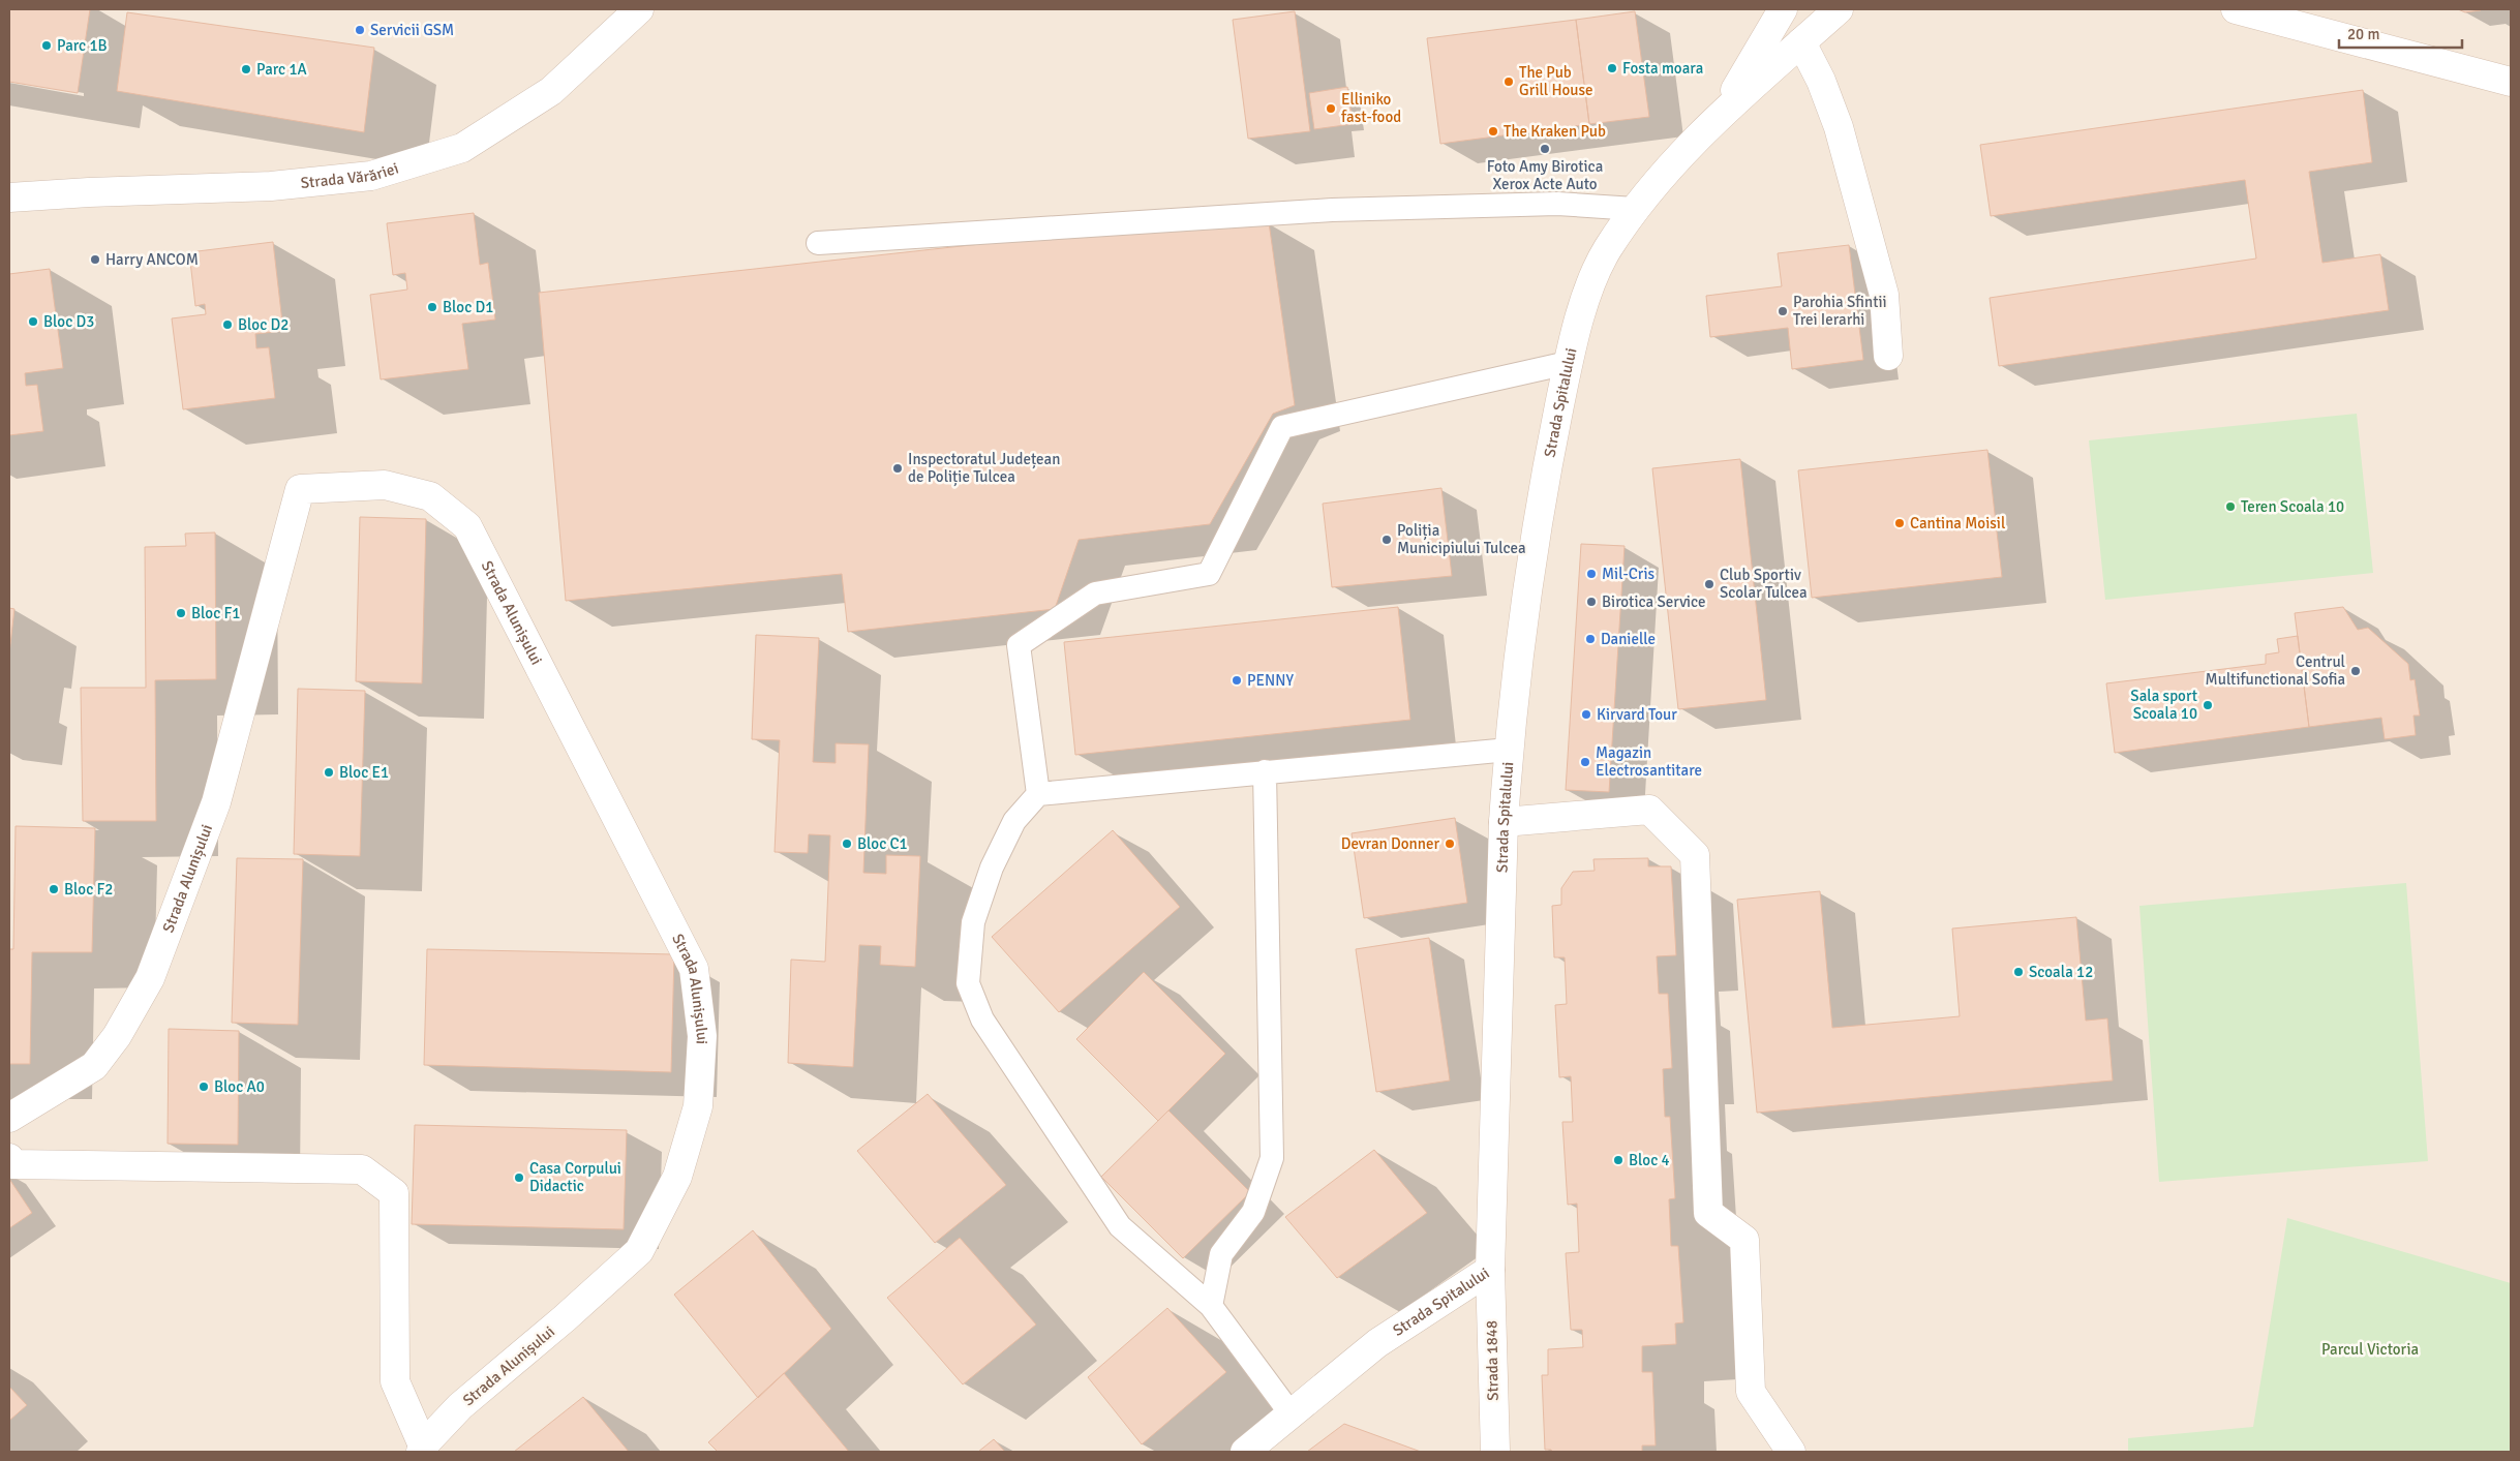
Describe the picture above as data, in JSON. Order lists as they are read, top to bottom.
{
  "streets": {
    "street": [
      "Strada Vărăriei",
      "Strada Spitalului",
      "Strada Alunișului",
      "Strada 1848"
    ]
  },
  "crossings": [
    ["Strada Spitalului", "Strada 1848"]
  ],
  "parks": ["Parcul Victoria"],
  "places": [
    "Servicii GSM",
    "Parc 1B",
    "Fosta moara",
    "Parc 1A",
    "The Pub Grill House",
    "Elliniko fast-food",
    "The Kraken Pub",
    "Foto Amy Birotica Xerox Acte Auto",
    "Harry ANCOM",
    "Bloc D1",
    "Parohia Sfintii Trei Ierarhi",
    "Bloc D3",
    "Bloc D2",
    "Inspectoratul Județean de Poliție Tulcea",
    "Teren Scoala 10",
    "Cantina Moisil",
    "Poliția Municipiului Tulcea",
    "Mil-Cris",
    "Club Sportiv Scolar Tulcea",
    "Birotica Service",
    "Bloc F1",
    "Danielle",
    "Centrul Multifunctional Sofia",
    "PENNY",
    "Sala sport Scoala 10",
    "Kirvard Tour",
    "Magazin Electrosantitare",
    "Bloc E1",
    "Bloc C1",
    "Devran Donner",
    "Bloc F2",
    "Scoala 12",
    "Bloc A0",
    "Bloc 4",
    "Casa Corpului Didactic"
  ],
  "scale_bar": "20 m"
}
